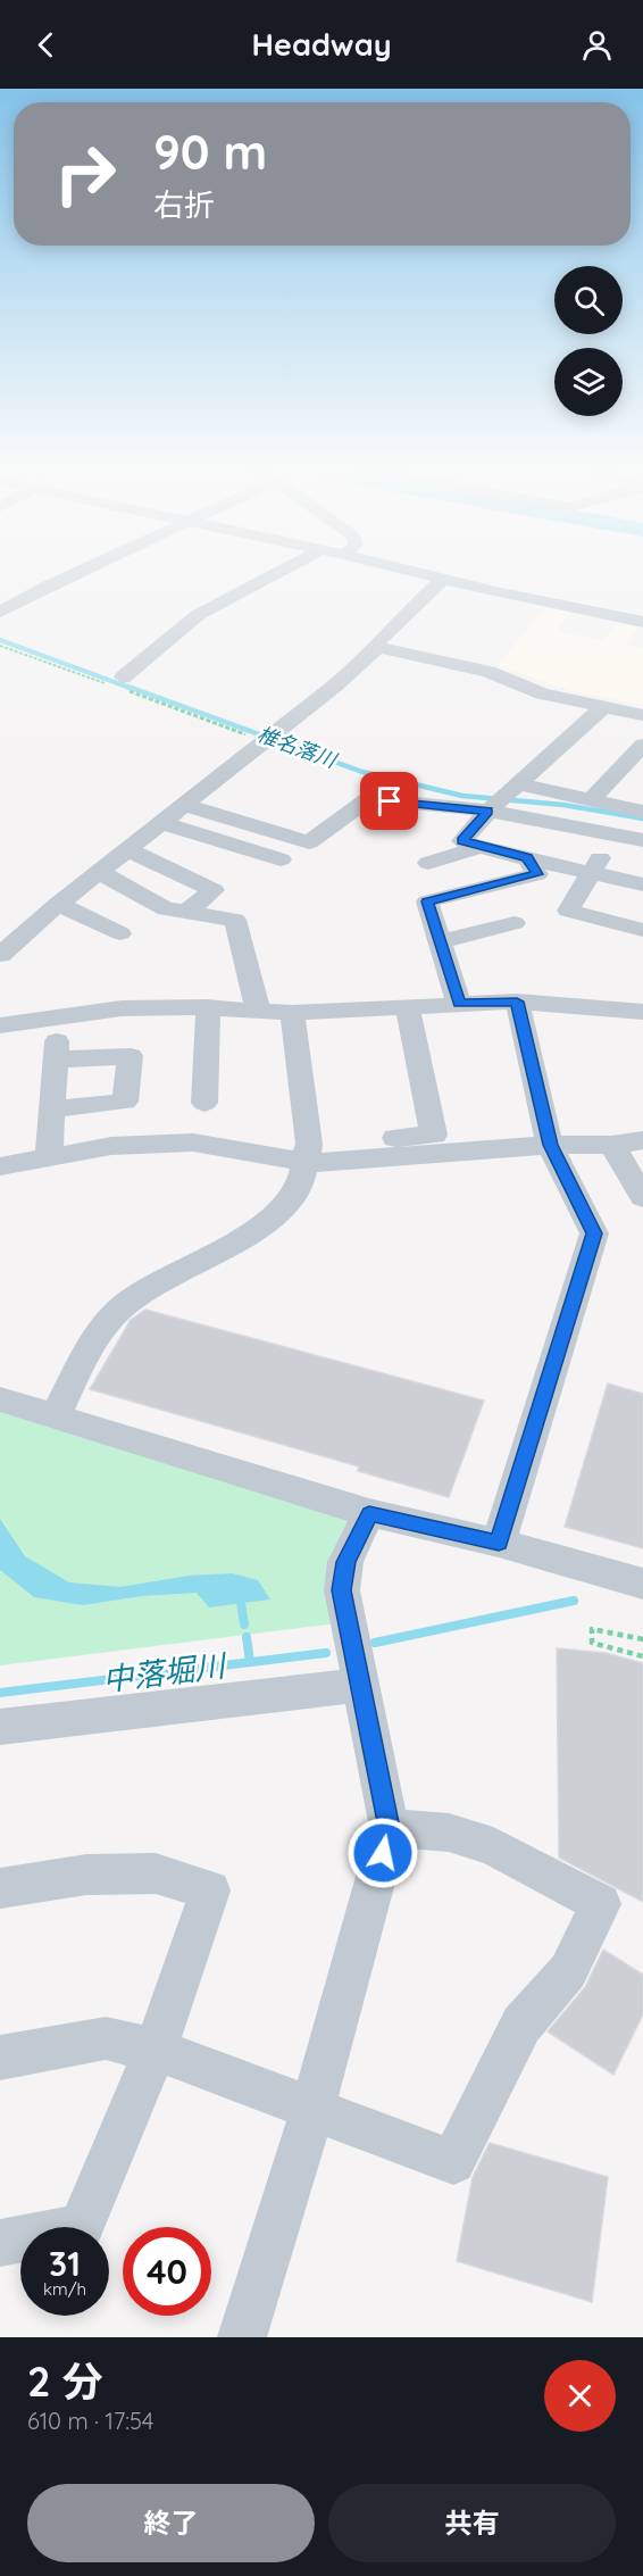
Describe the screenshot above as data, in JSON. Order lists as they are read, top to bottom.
{
  "water": ["椎名落川", "中落堀川"],
  "page": {
    "header": "Headway",
    "turn": ["90 m", "右折"],
    "speed": "31 km/h",
    "limit": "40",
    "heading": ["2 分", "610 m · 17:54"],
    "buttons": ["終了", "共有"]
  }
}
